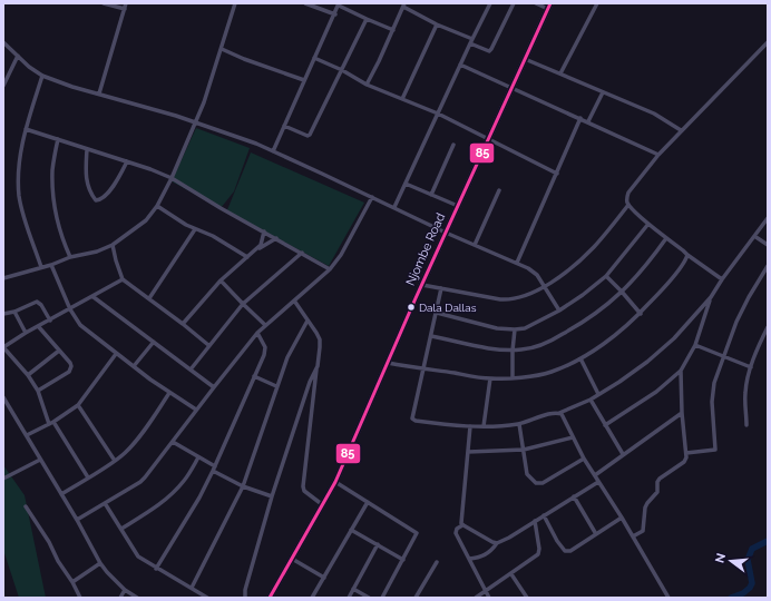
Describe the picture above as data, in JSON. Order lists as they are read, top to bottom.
{
  "streets": {
    "highway": ["Njombe Road"]
  },
  "places": ["Dala Dallas"],
  "lines": ["transit line 85"],
  "north": "left"
}
